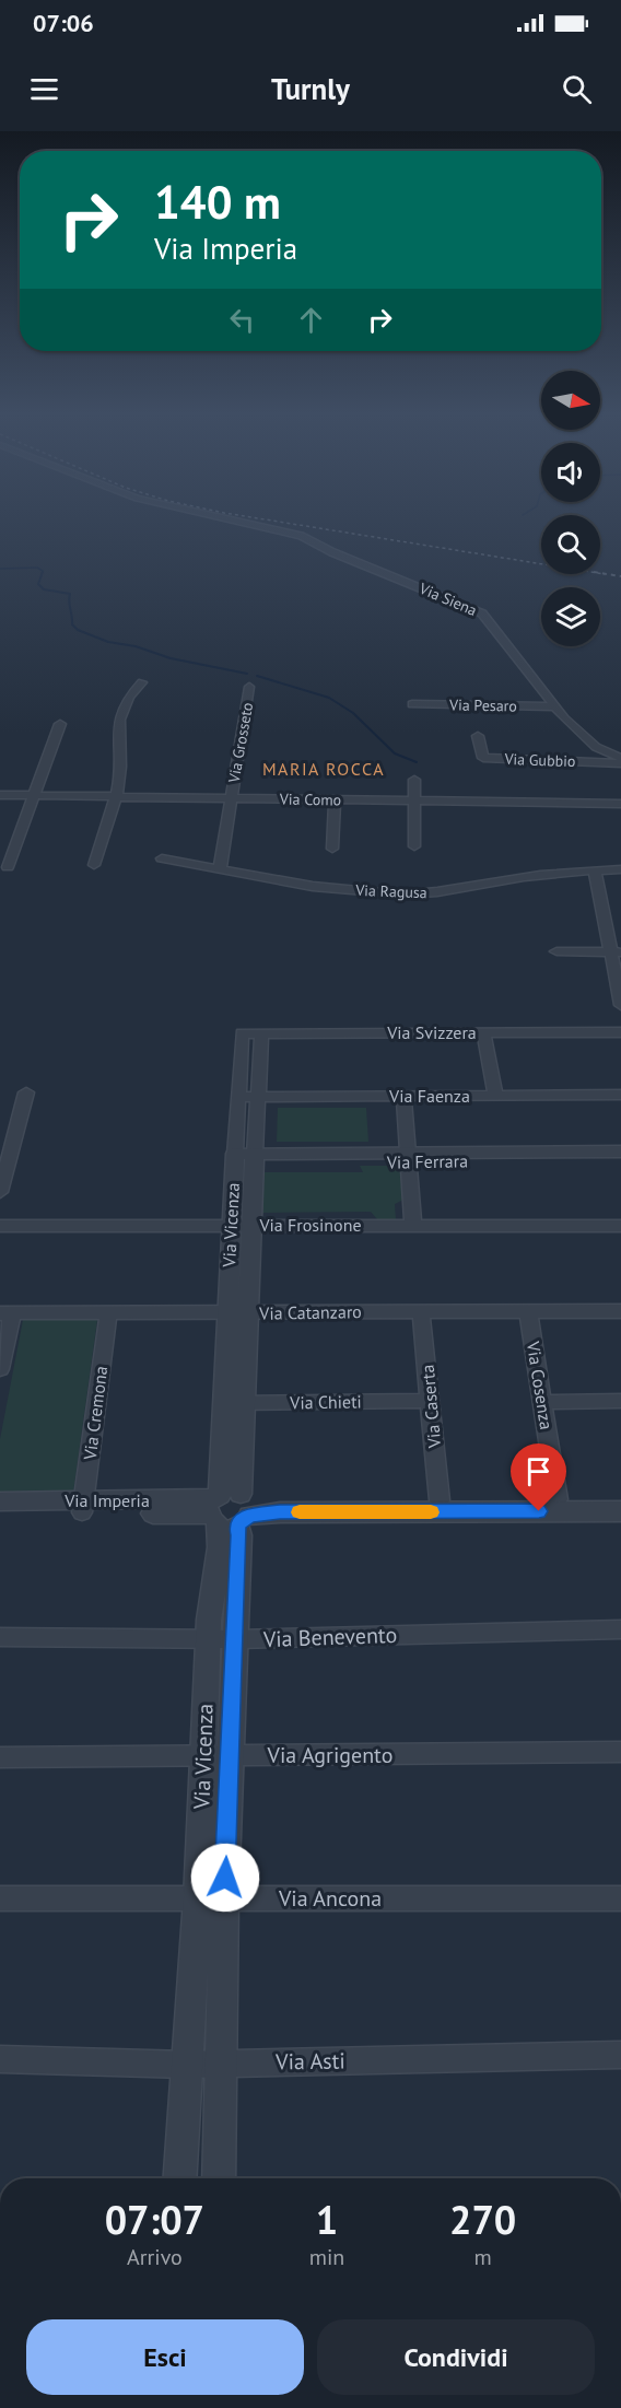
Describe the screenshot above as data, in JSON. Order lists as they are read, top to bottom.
{
  "streets": {
    "street": [
      "Via Siena",
      "Via Pesaro",
      "Via Grosseto",
      "Via Gubbio",
      "Via Como",
      "Via Ragusa",
      "Via Svizzera",
      "Via Faenza",
      "Via Ferrara",
      "Via Vicenza",
      "Via Frosinone",
      "Via Catanzaro",
      "Via Cosenza",
      "Via Chieti",
      "Via Caserta",
      "Via Cremona",
      "Via Imperia",
      "Via Benevento",
      "Via Agrigento",
      "Via Ancona",
      "Via Asti"
    ]
  },
  "crossings": [
    ["Via Siena", "Via Pesaro"],
    ["Via Grosseto", "Via Como"],
    ["Via Grosseto", "Via Ragusa"],
    ["Via Svizzera", "Via Vicenza"],
    ["Via Faenza", "Via Vicenza"],
    ["Via Ferrara", "Via Vicenza"],
    ["Via Vicenza", "Via Frosinone"],
    ["Via Vicenza", "Via Catanzaro"],
    ["Via Vicenza", "Via Chieti"],
    ["Via Vicenza", "Via Imperia"],
    ["Via Vicenza", "Via Benevento"],
    ["Via Vicenza", "Via Agrigento"],
    ["Via Vicenza", "Via Ancona"],
    ["Via Vicenza", "Via Asti"],
    ["Via Catanzaro", "Via Cosenza"],
    ["Via Catanzaro", "Via Caserta"],
    ["Via Catanzaro", "Via Cremona"],
    ["Via Cosenza", "Via Imperia"],
    ["Via Chieti", "Via Caserta"],
    ["Via Caserta", "Via Imperia"],
    ["Via Cremona", "Via Imperia"]
  ],
  "districts": ["MARIA ROCCA"],
  "north": "right",
  "page": {
    "status": "07:06",
    "header": "Turnly",
    "turn": ["140 m", "Via Imperia"],
    "eta": [
      "07:07",
      "Arrivo",
      "1",
      "min",
      "270",
      "m"
    ],
    "buttons": ["Esci", "Condividi"]
  }
}
